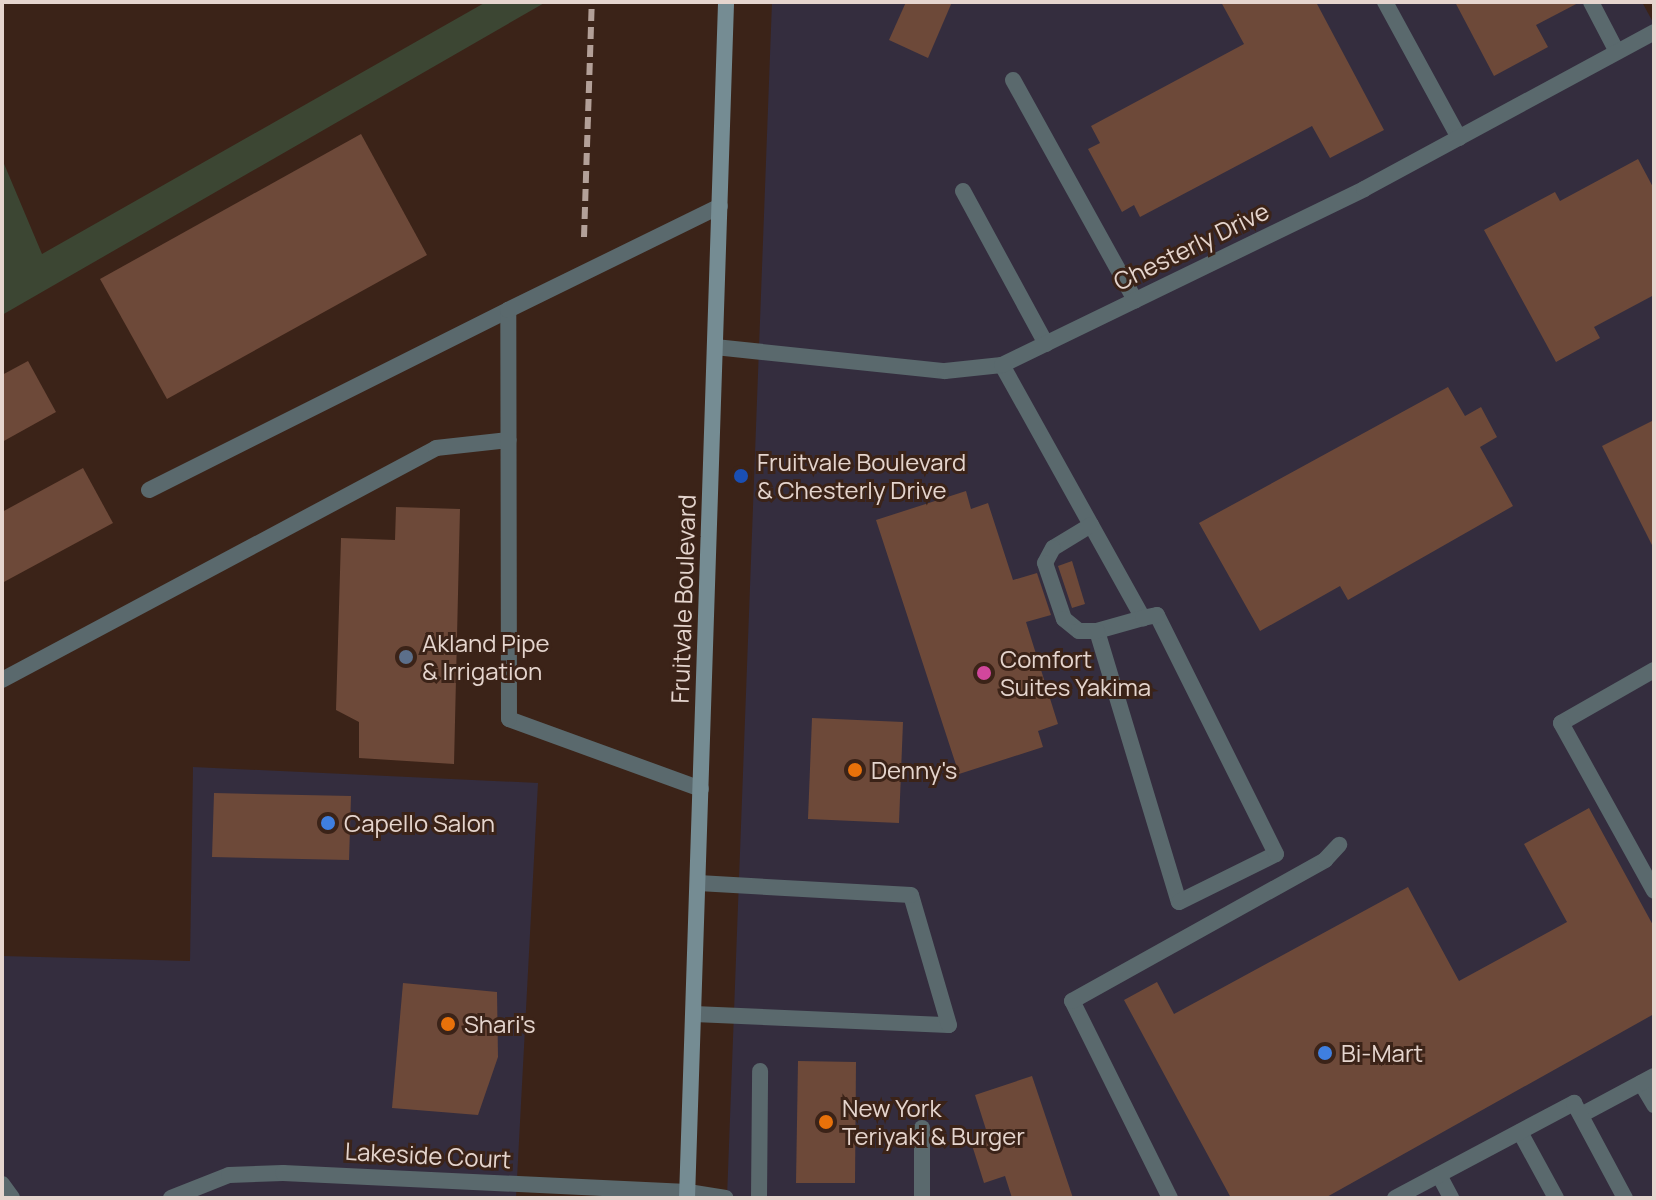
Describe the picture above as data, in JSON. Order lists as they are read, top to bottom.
{
  "streets": {
    "main road": ["Fruitvale Boulevard"],
    "street": ["Chesterly Drive", "Lakeside Court"]
  },
  "crossings": [
    ["Chesterly Drive", "Fruitvale Boulevard"],
    ["Fruitvale Boulevard", "Lakeside Court"]
  ],
  "places": [
    "Fruitvale Boulevard & Chesterly Drive",
    "Akland Pipe & Irrigation",
    "Comfort Suites Yakima",
    "Denny's",
    "Capello Salon",
    "Shari's",
    "Bi-Mart",
    "New York Teriyaki & Burger"
  ]
}
